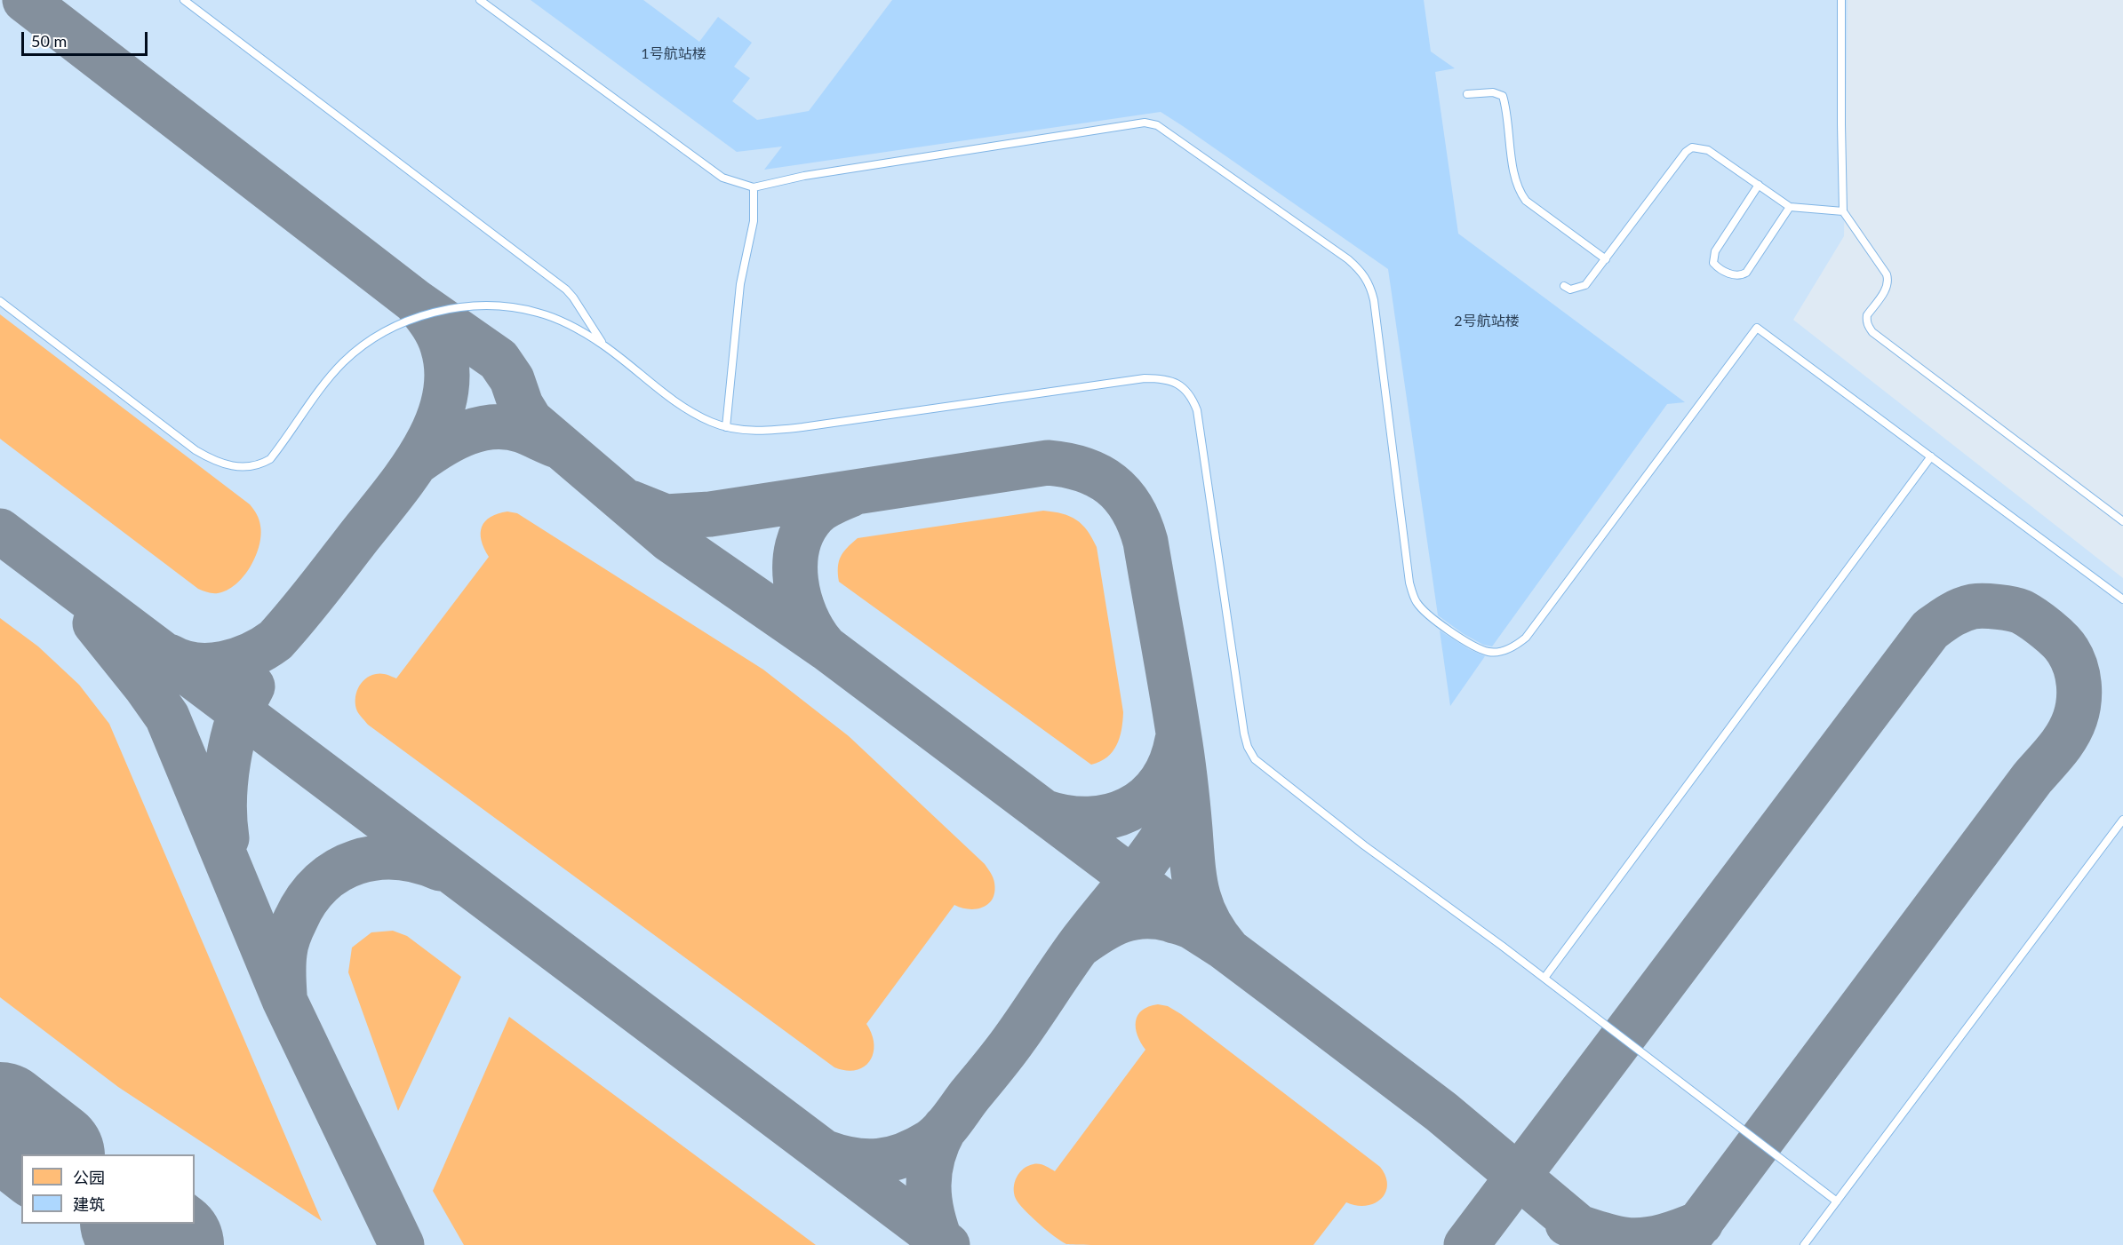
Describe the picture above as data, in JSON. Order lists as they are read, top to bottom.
{
  "house_numbers": ["1号航站楼", "2号航站楼"],
  "legend": ["公园", "建筑"],
  "scale_bar": "50 m"
}
